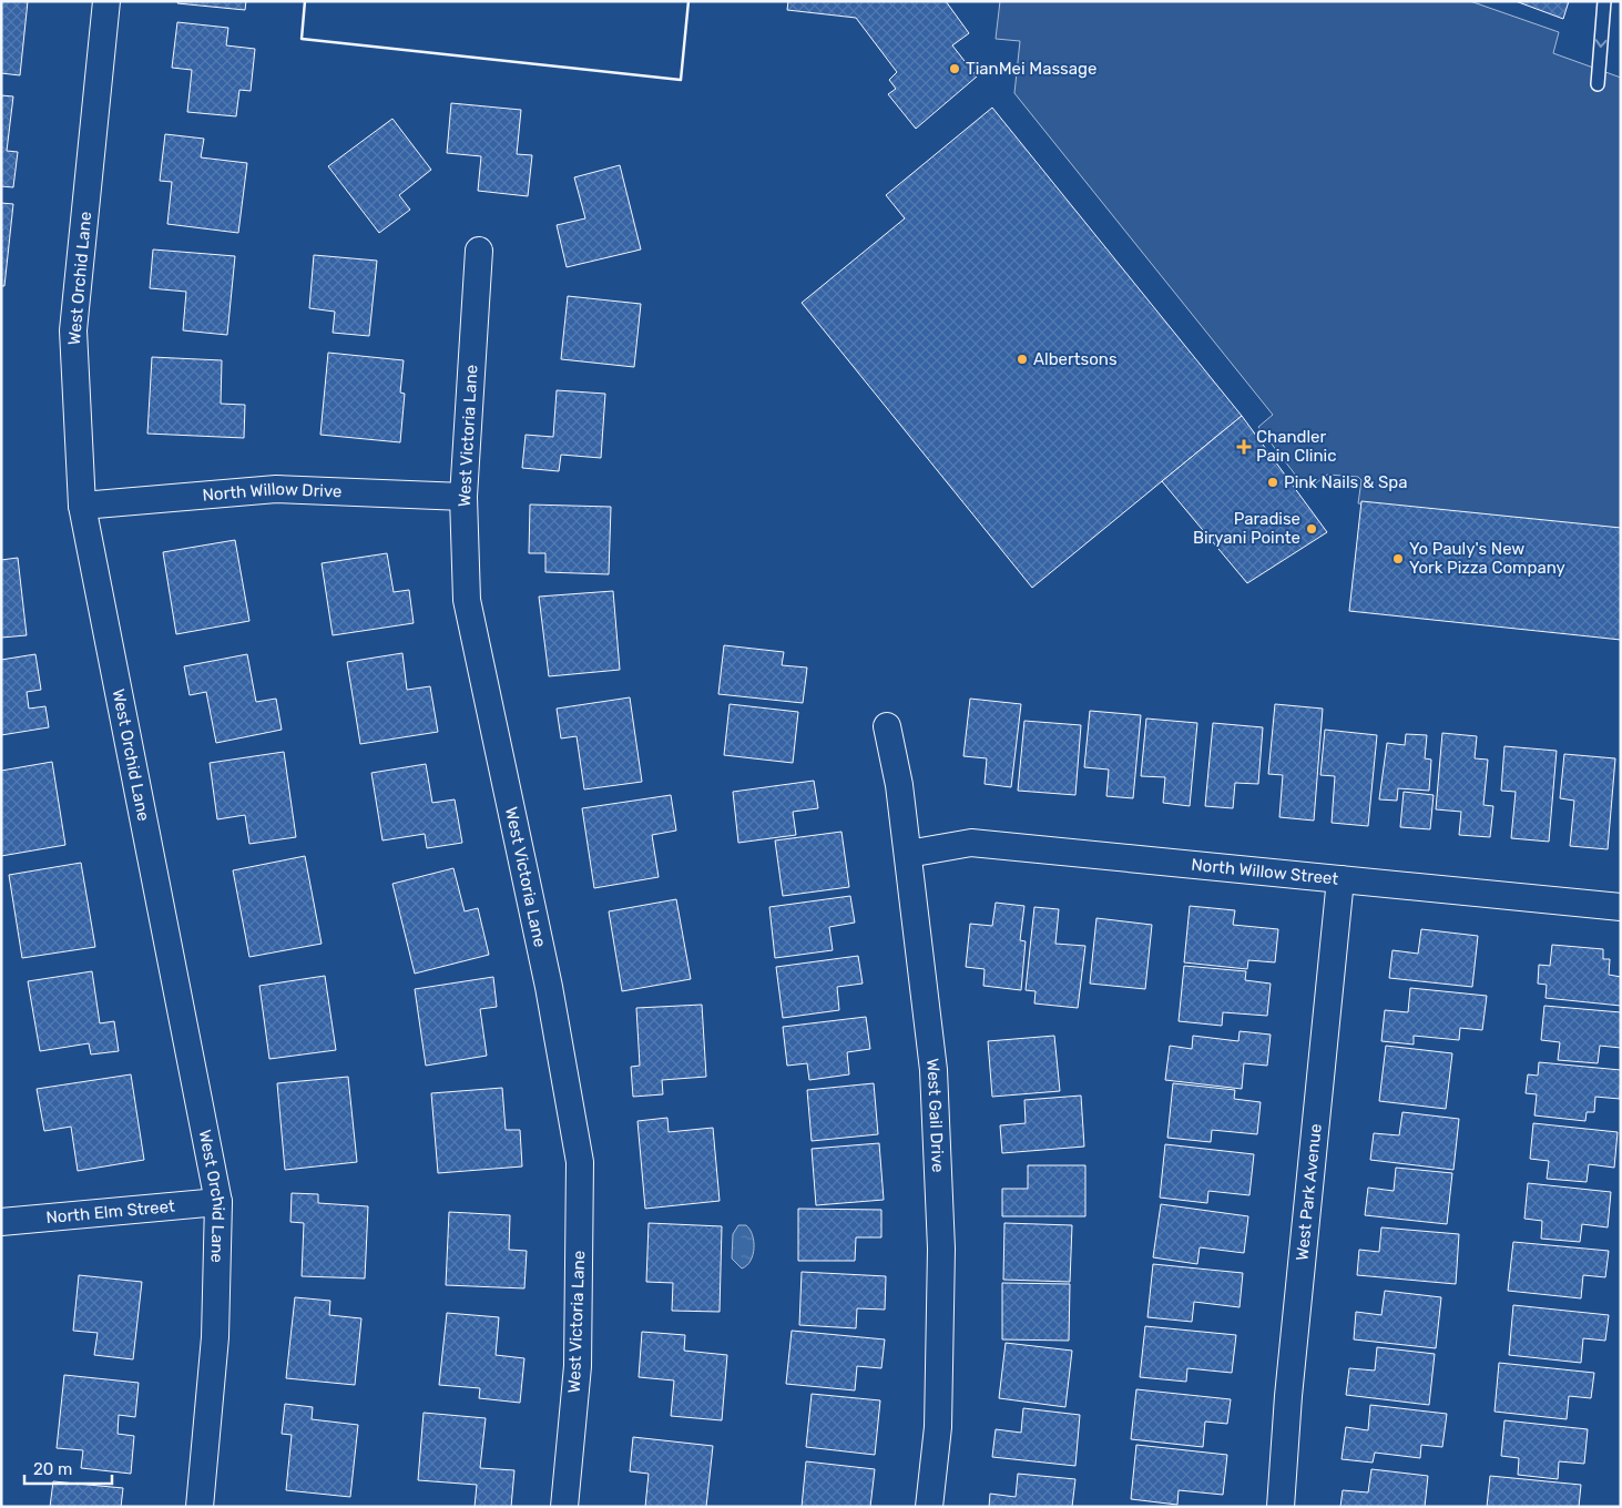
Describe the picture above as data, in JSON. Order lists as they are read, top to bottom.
{
  "streets": {
    "street": [
      "West Orchid Lane",
      "West Victoria Lane",
      "North Willow Drive",
      "North Willow Street",
      "West Gail Drive",
      "West Park Avenue",
      "North Elm Street"
    ]
  },
  "crossings": [
    ["West Orchid Lane", "North Willow Drive"],
    ["West Orchid Lane", "North Elm Street"],
    ["West Victoria Lane", "North Willow Drive"],
    ["North Willow Street", "West Gail Drive"],
    ["North Willow Street", "West Park Avenue"]
  ],
  "places": {
    "other": [
      "TianMei Massage",
      "Albertsons",
      "Pink Nails & Spa",
      "Paradise Biryani Pointe",
      "Yo Pauly's New York Pizza Company"
    ],
    "health": ["Chandler Pain Clinic"]
  },
  "scale_bar": "20 m"
}
